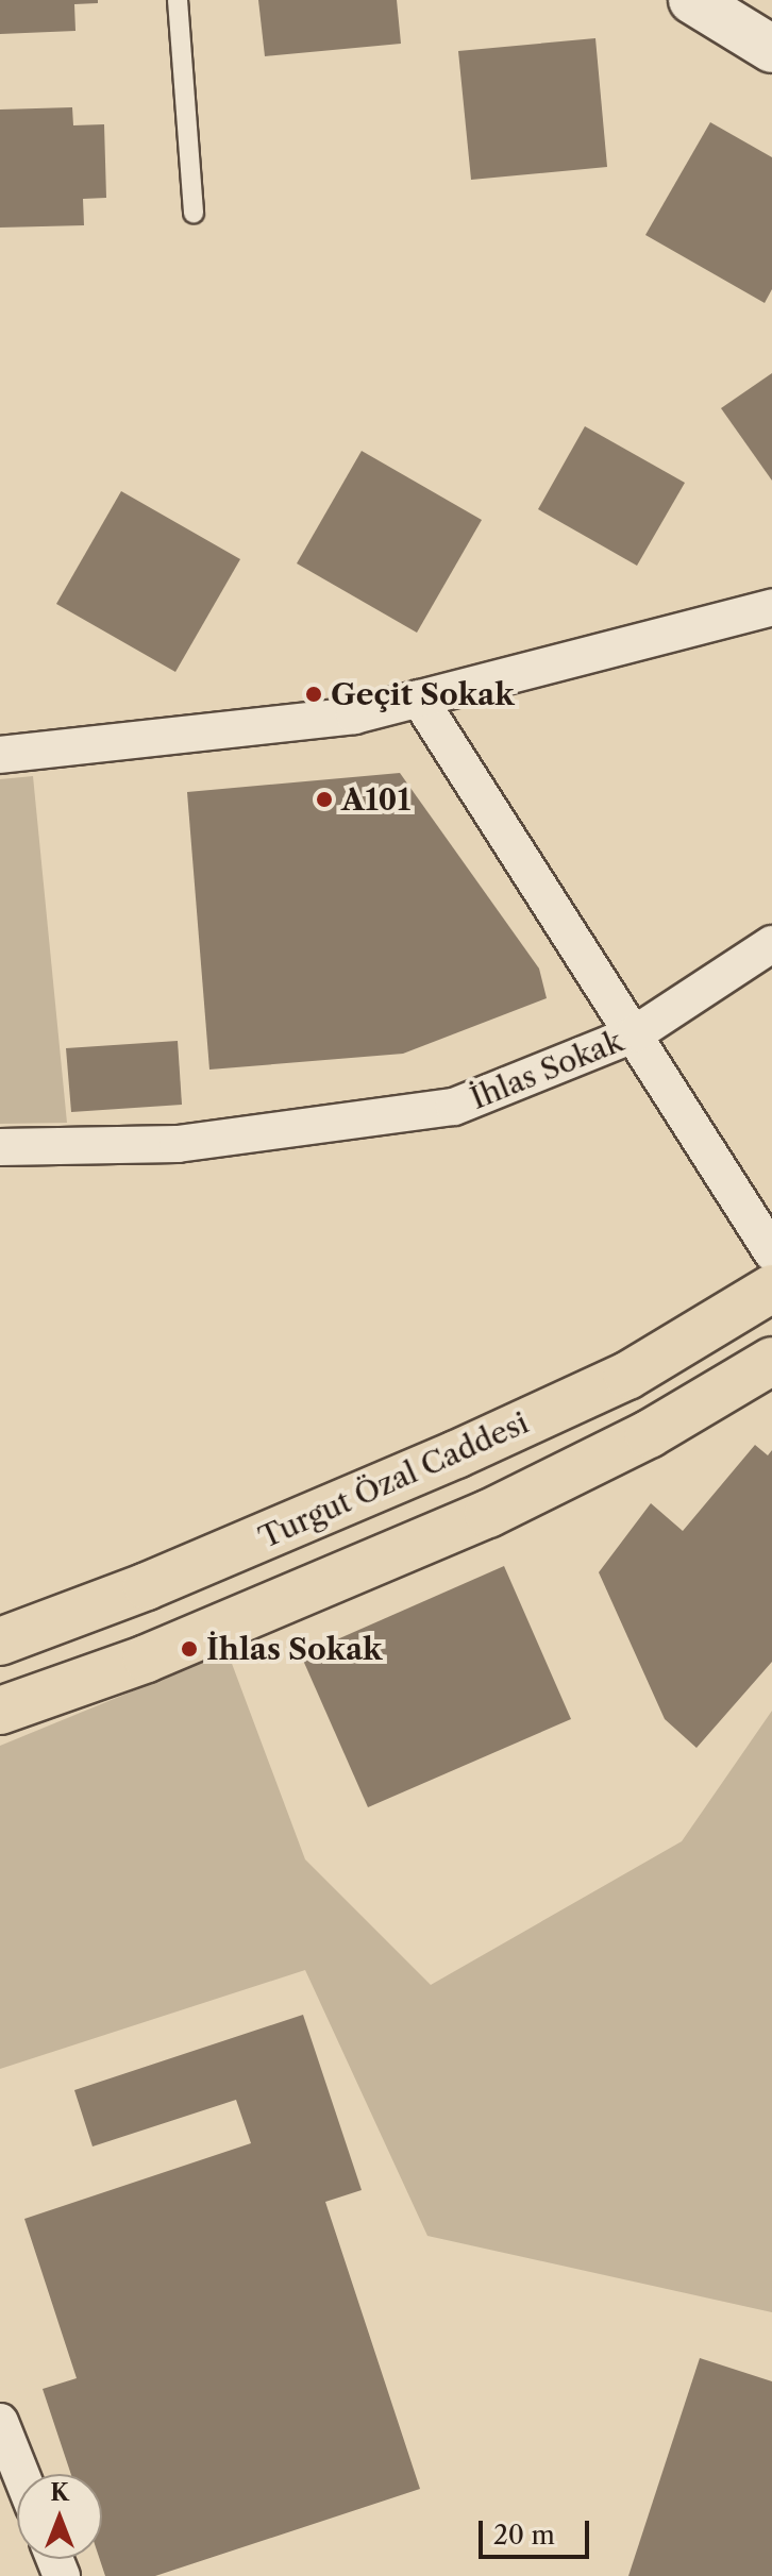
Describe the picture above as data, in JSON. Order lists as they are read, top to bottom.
{
  "streets": {
    "main road": ["Turgut Özal Caddesi"],
    "street": ["İhlas Sokak"]
  },
  "places": ["Geçit Sokak", "A101", "İhlas Sokak"],
  "scale_bar": "20 m",
  "north": "top"
}
